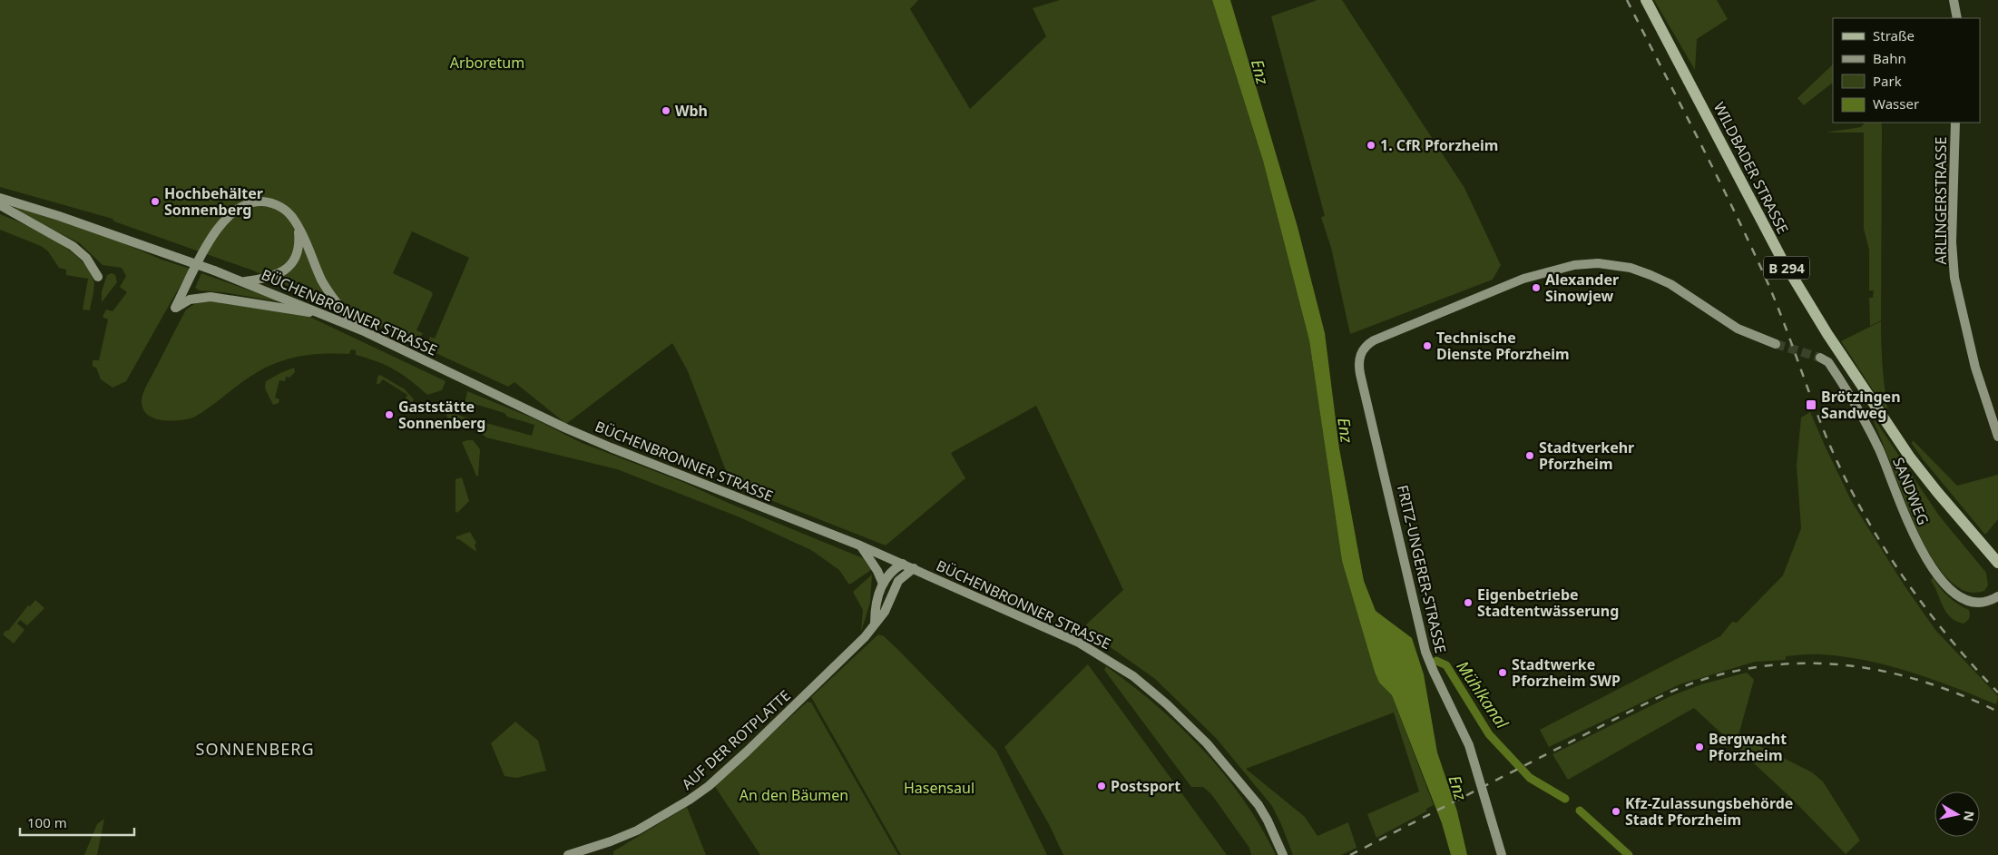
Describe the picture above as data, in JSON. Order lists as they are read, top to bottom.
{
  "streets": {
    "main road": [
      "WILDBADER STRASSE",
      "ARLINGERSTRASSE",
      "B 294",
      "BÜCHENBRONNER STRASSE",
      "SANDWEG",
      "FRITZ-UNGERER-STRASSE",
      "AUF DER ROTPLATTE"
    ]
  },
  "crossings": [
    ["BÜCHENBRONNER STRASSE", "AUF DER ROTPLATTE"]
  ],
  "districts": ["SONNENBERG"],
  "water": ["Enz", "Mühlkanal"],
  "parks": ["Arboretum", "Hasensaul", "An den Bäumen"],
  "places": {
    "other": [
      "Wbh",
      "1. CfR Pforzheim",
      "Hochbehälter Sonnenberg",
      "Alexander Sinowjew",
      "Technische Dienste Pforzheim",
      "Gaststätte Sonnenberg",
      "Stadtverkehr Pforzheim",
      "Eigenbetriebe Stadtentwässerung",
      "Stadtwerke Pforzheim SWP",
      "Bergwacht Pforzheim",
      "Postsport",
      "Kfz-Zulassungsbehörde Stadt Pforzheim"
    ],
    "transit": ["Brötzingen Sandweg"]
  },
  "legend": [
    "Straße",
    "Bahn",
    "Park",
    "Wasser"
  ],
  "scale_bar": "100 m",
  "north": "right"
}
